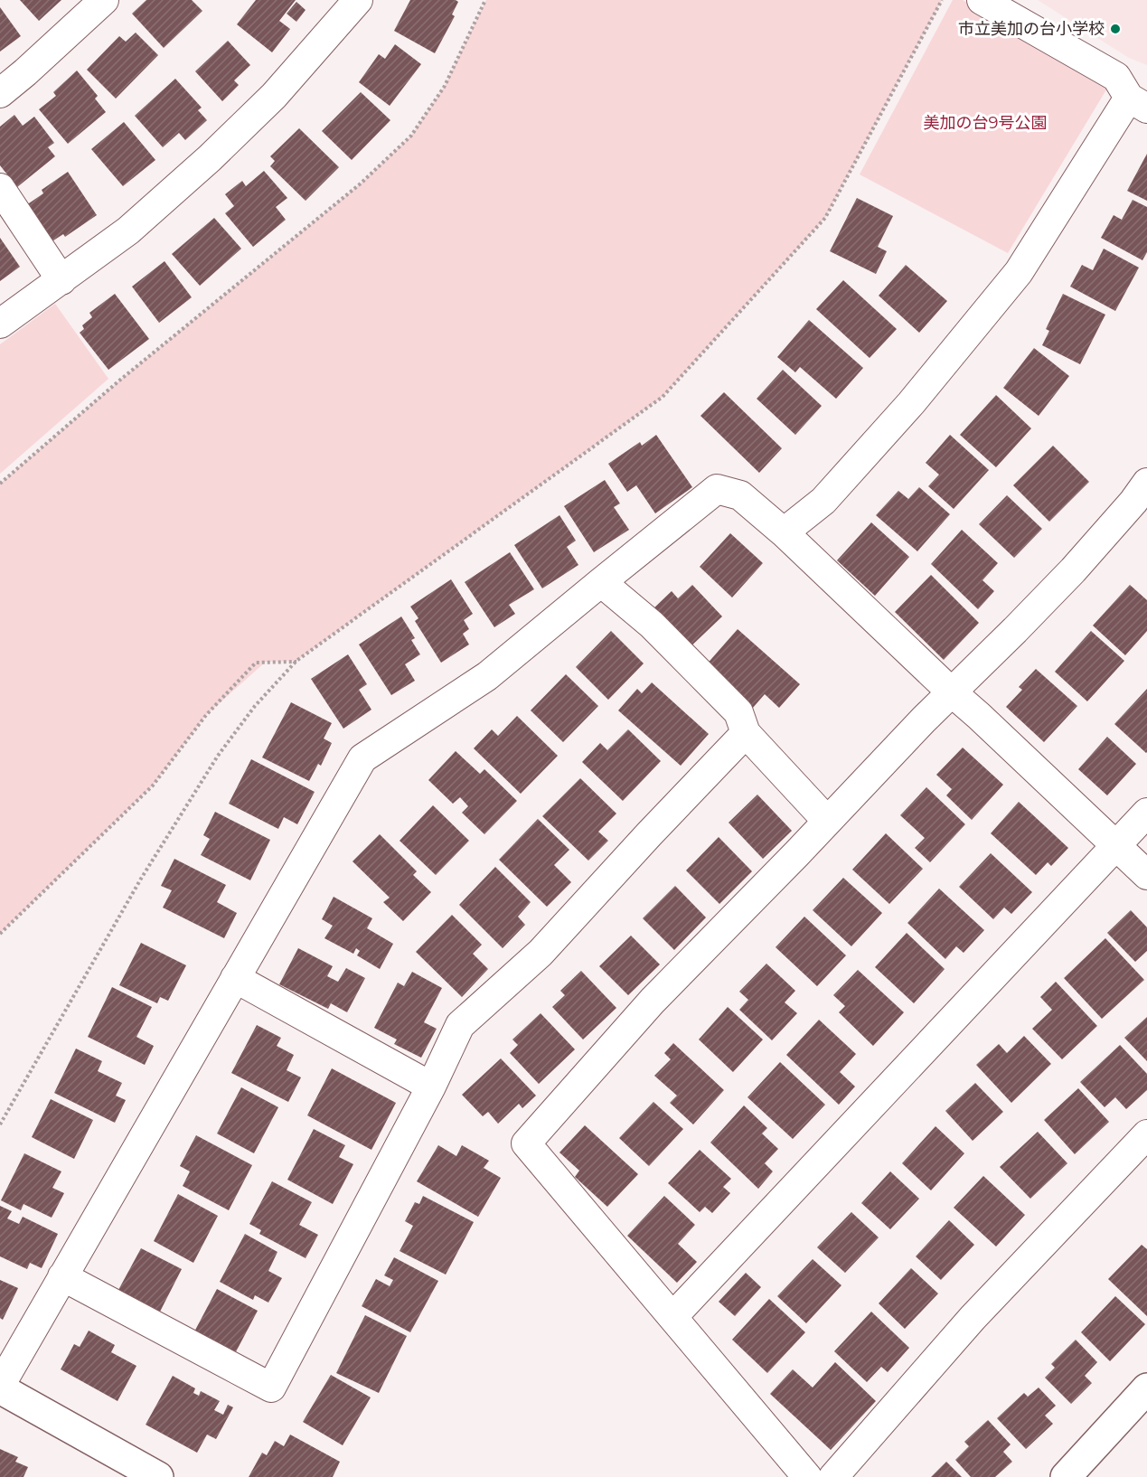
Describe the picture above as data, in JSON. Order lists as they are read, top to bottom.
{
  "parks": ["美加の台9号公園"],
  "places": ["市立美加の台小学校"]
}
